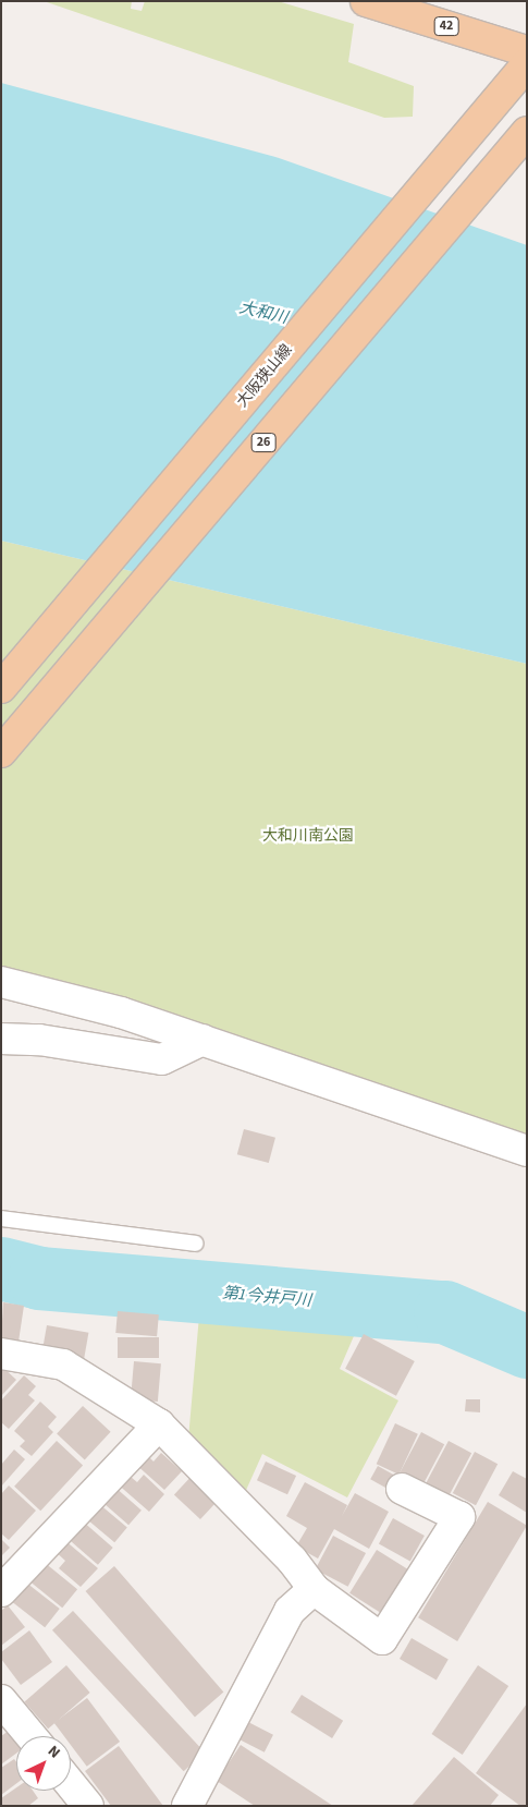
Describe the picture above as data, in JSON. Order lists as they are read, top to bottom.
{
  "streets": {
    "main road": ["42", "大阪狭山線", "26"]
  },
  "crossings": [
    ["42", "大阪狭山線"]
  ],
  "water": ["大和川", "第1今井戸川"],
  "parks": ["大和川南公園"],
  "north": "top right"
}
